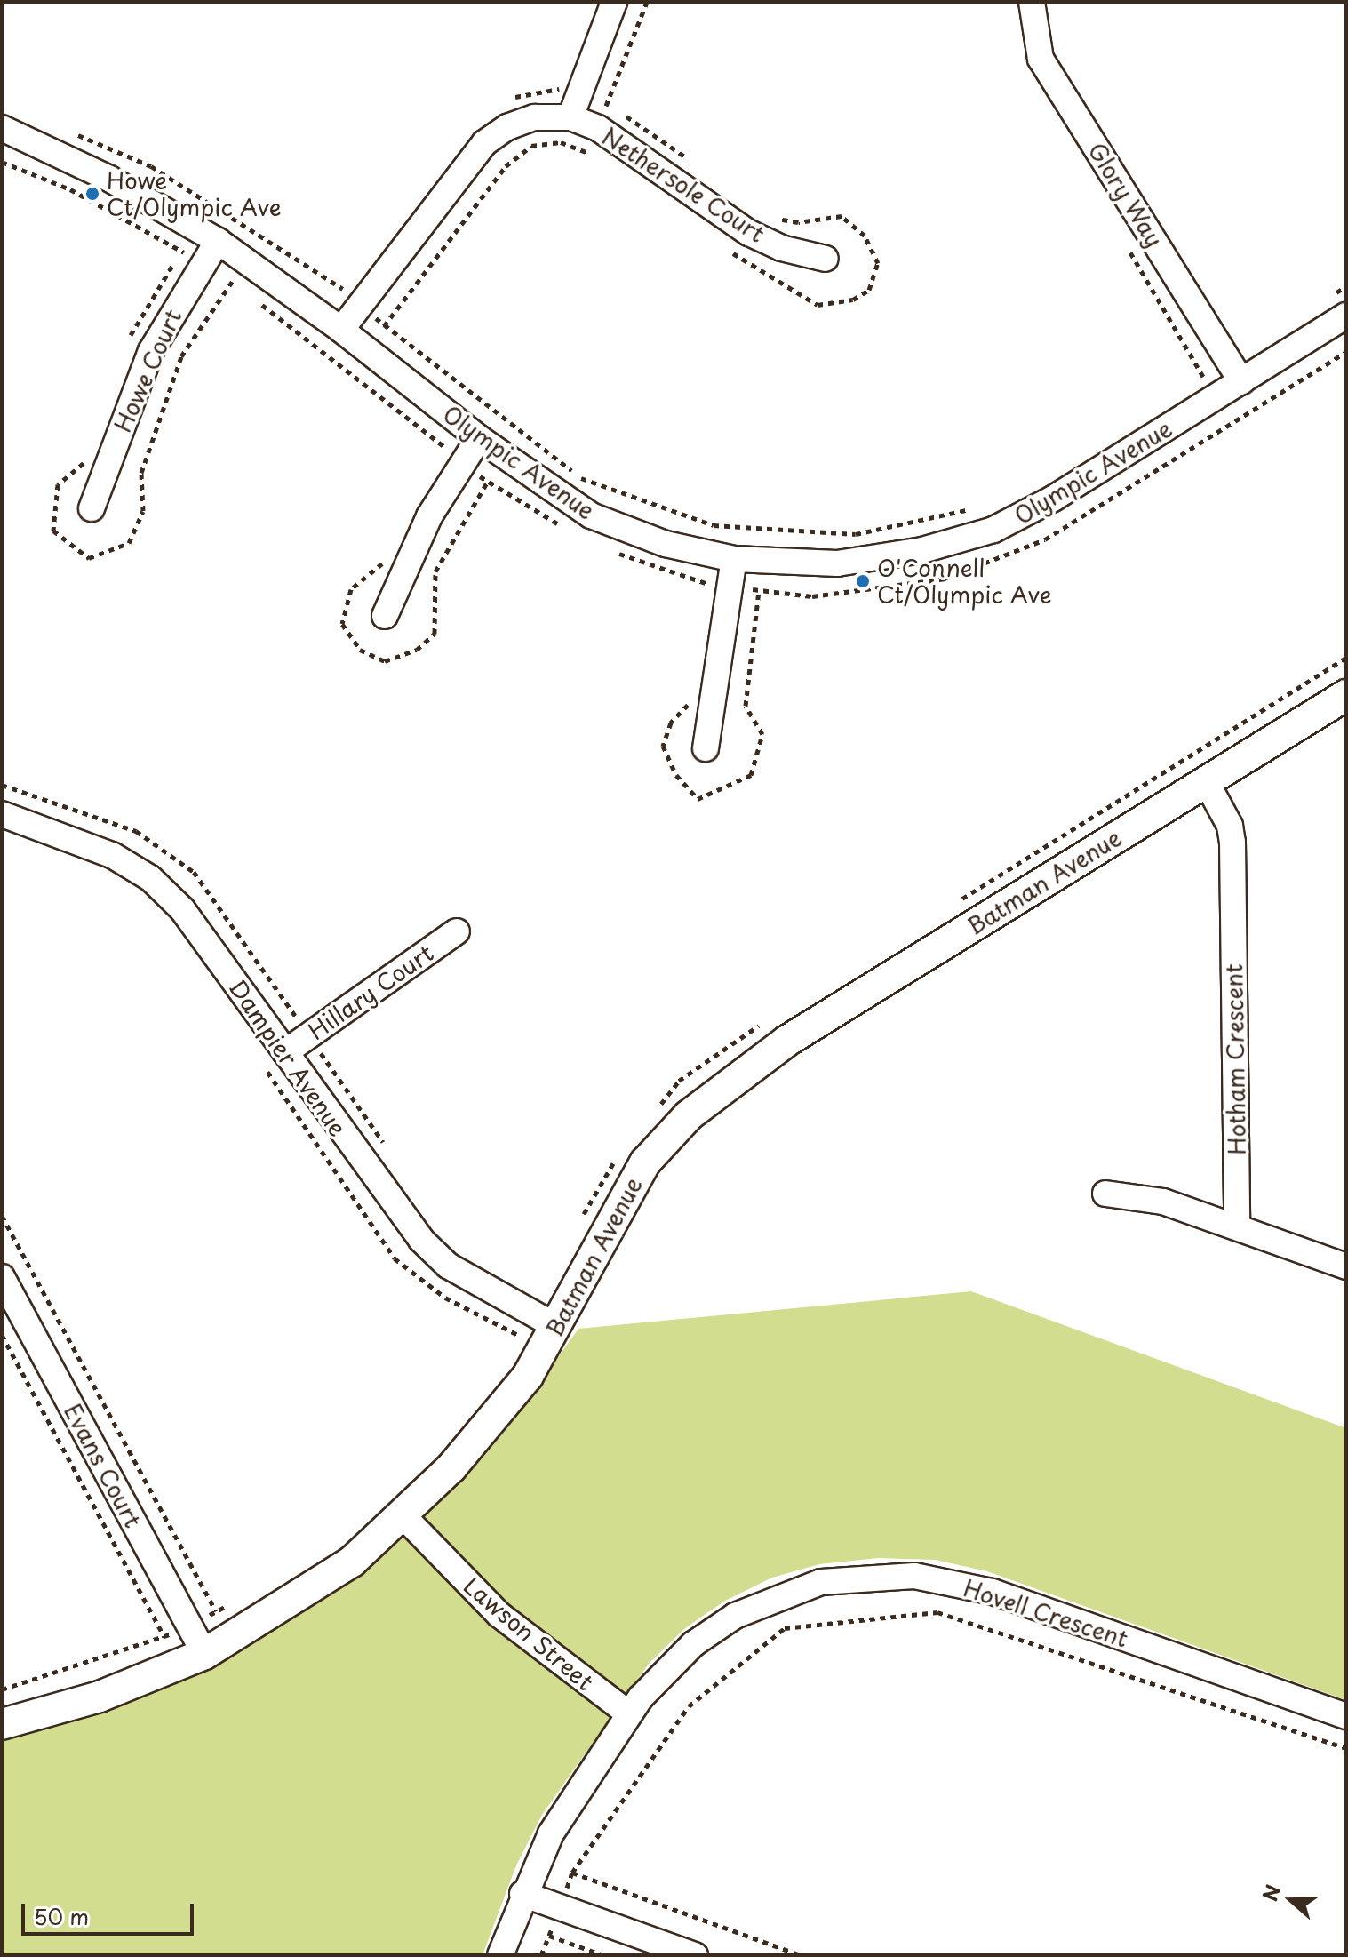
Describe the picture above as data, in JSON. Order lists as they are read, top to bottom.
{
  "streets": {
    "street": [
      "Nethersole Court",
      "Glory Way",
      "Howe Court",
      "Olympic Avenue",
      "Batman Avenue",
      "Hillary Court",
      "Dampier Avenue",
      "Hotham Crescent",
      "Evans Court",
      "Hovell Crescent",
      "Lawson Street"
    ]
  },
  "crossings": [
    ["Nethersole Court", "Olympic Avenue"],
    ["Glory Way", "Olympic Avenue"],
    ["Howe Court", "Olympic Avenue"],
    ["Batman Avenue", "Dampier Avenue"],
    ["Batman Avenue", "Hotham Crescent"],
    ["Batman Avenue", "Evans Court"],
    ["Batman Avenue", "Lawson Street"],
    ["Hillary Court", "Dampier Avenue"],
    ["Hovell Crescent", "Lawson Street"]
  ],
  "places": ["Howe Ct/Olympic Ave", "O'Connell Ct/Olympic Ave"],
  "scale_bar": "50 m",
  "north": "left"
}
